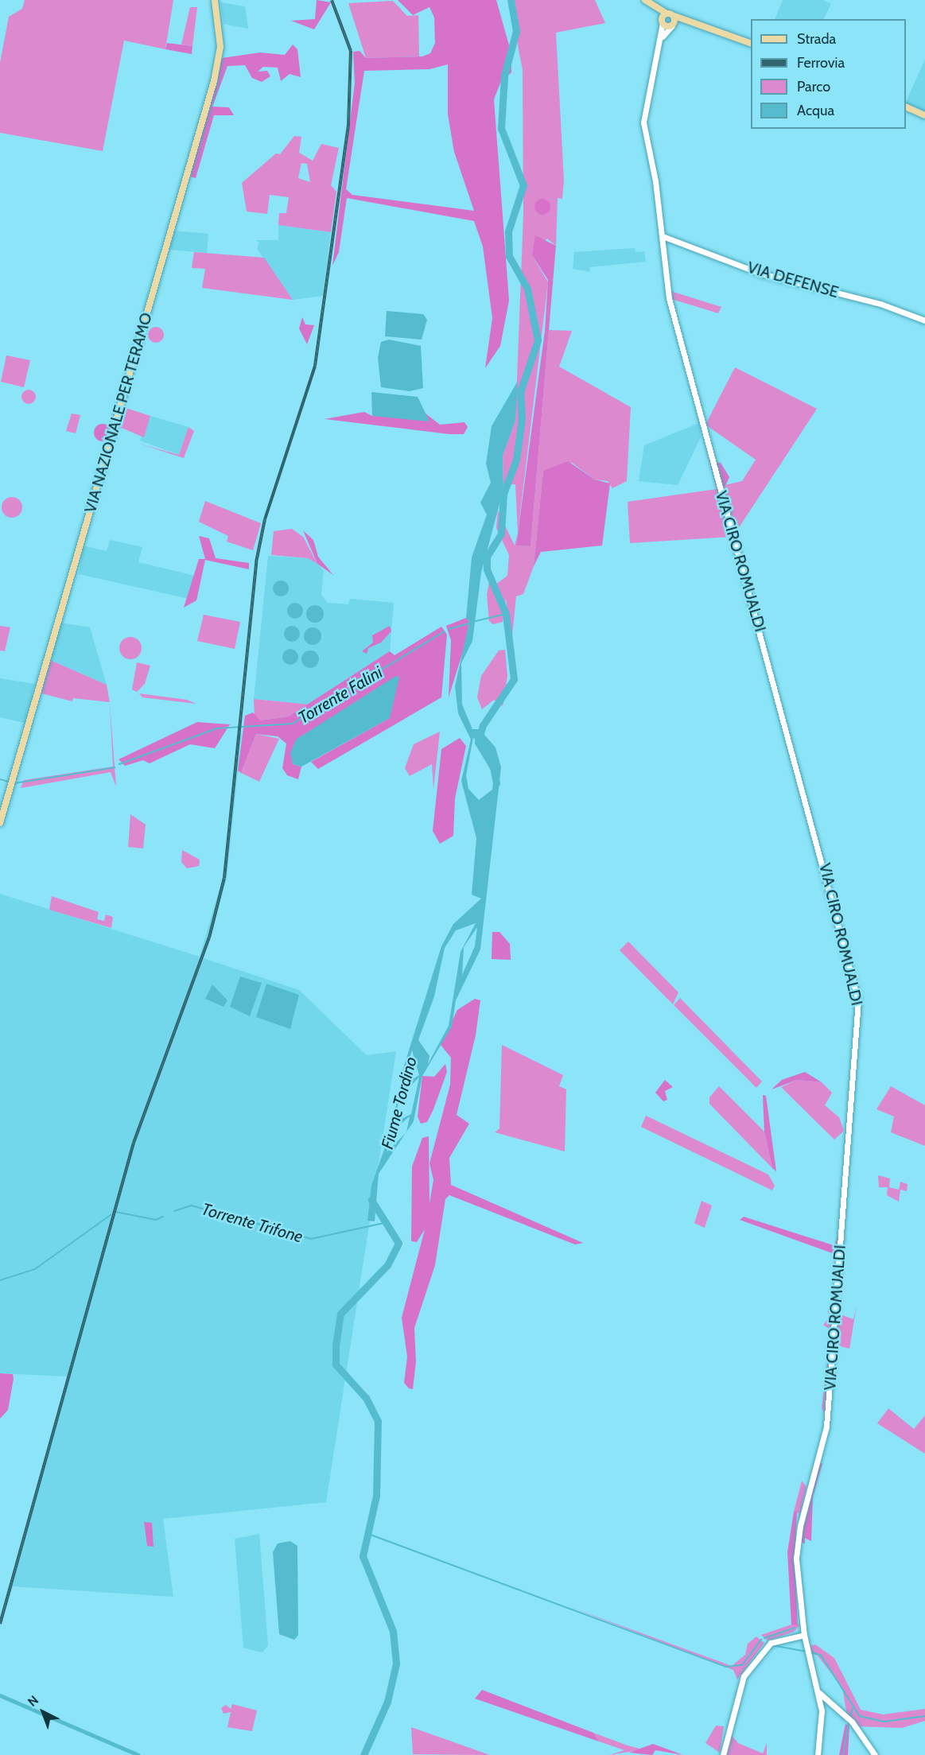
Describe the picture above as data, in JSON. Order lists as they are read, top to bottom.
{
  "streets": {
    "main road": ["VIA DEFENSE", "VIA NAZIONALE PER TERAMO", "VIA CIRO ROMUALDI"]
  },
  "crossings": [
    ["VIA DEFENSE", "VIA CIRO ROMUALDI"]
  ],
  "water": ["Torrente Falini", "Fiume Tordino", "Torrente Trifone"],
  "legend": [
    "Strada",
    "Ferrovia",
    "Parco",
    "Acqua"
  ],
  "north": "top left"
}
